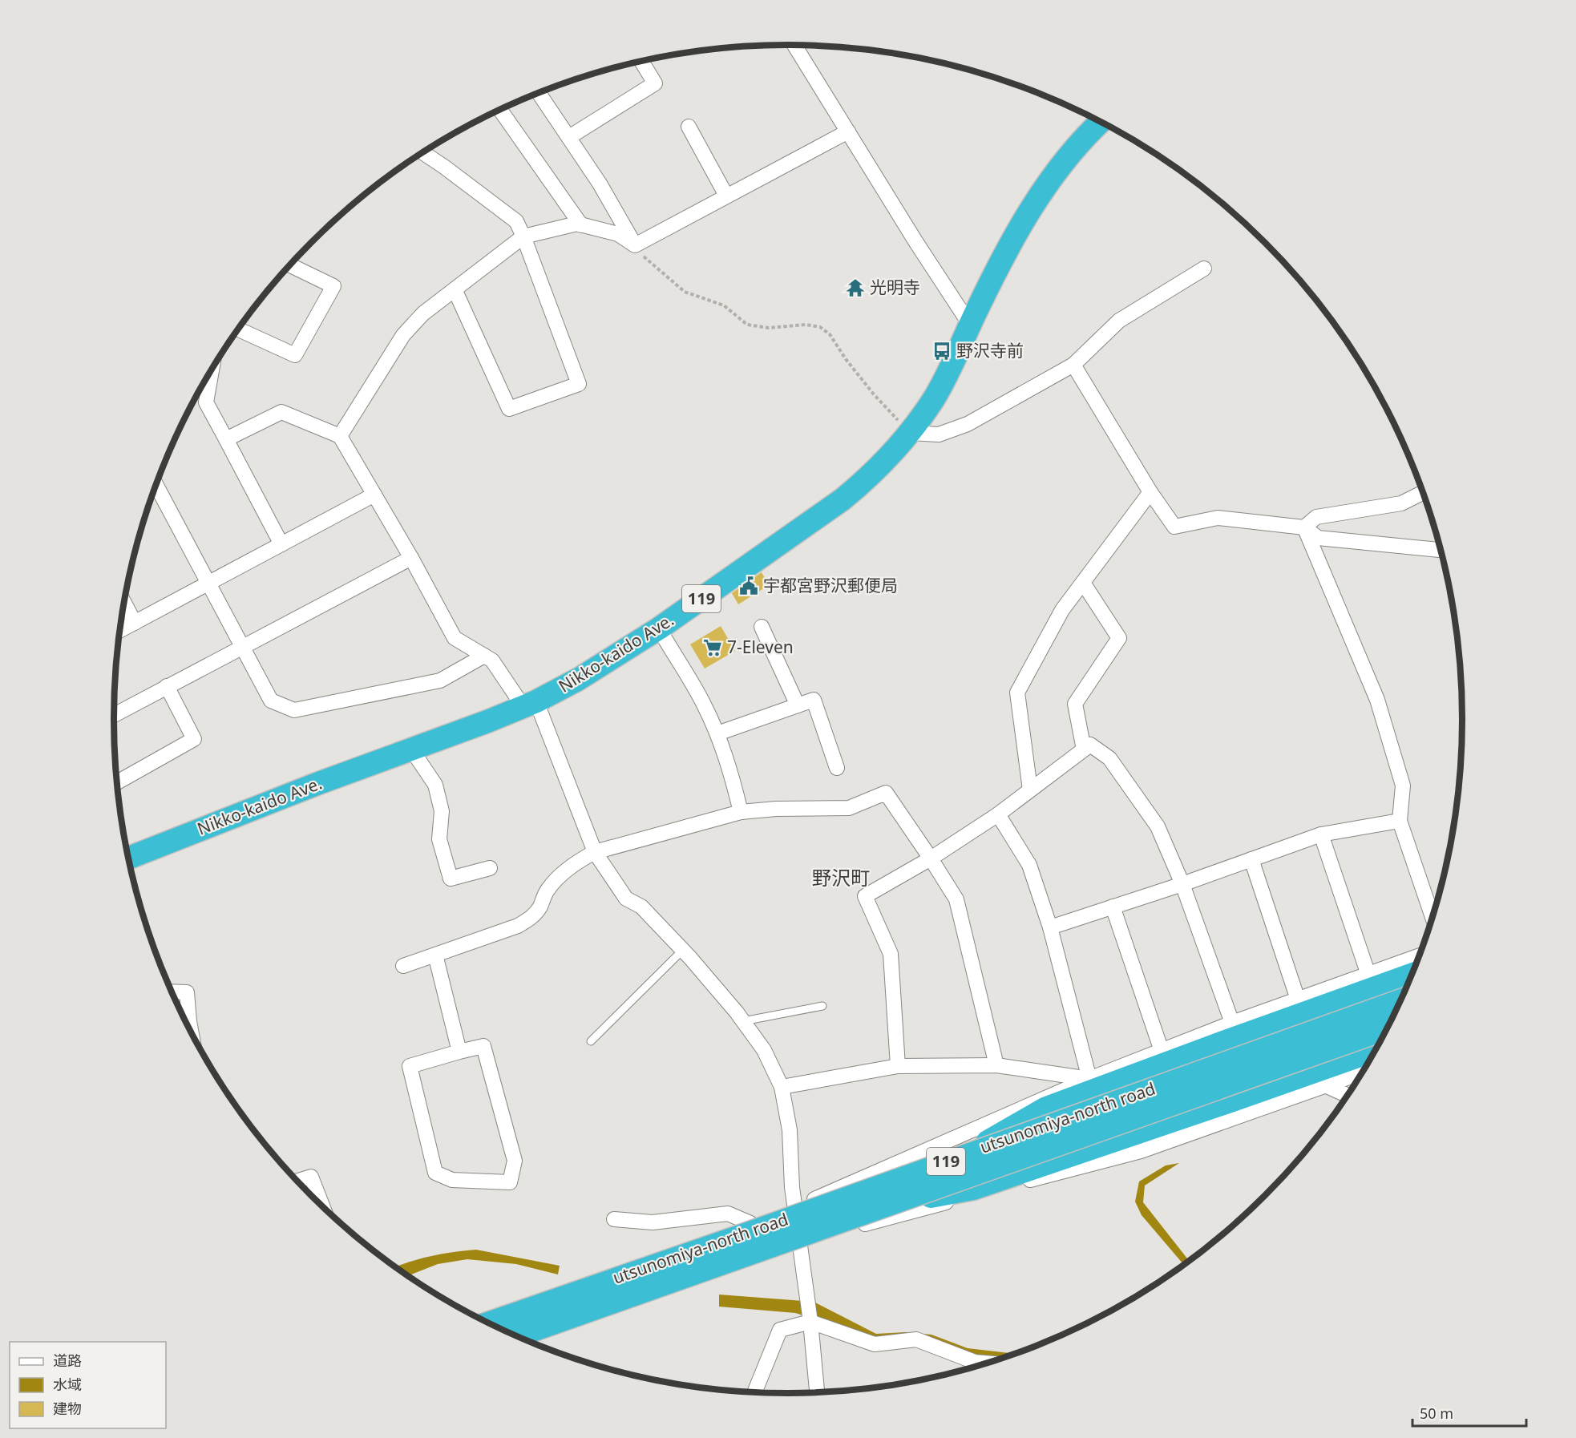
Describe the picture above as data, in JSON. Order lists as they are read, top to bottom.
{
  "streets": {
    "highway": ["119", "Nikko-kaido Ave.", "utsunomiya-north road"]
  },
  "districts": ["野沢町"],
  "places": {
    "temple": ["光明寺"],
    "bus stop": ["野沢寺前"],
    "public building": ["宇都宮野沢郵便局"],
    "supermarket": ["7-Eleven"]
  },
  "legend": ["道路", "水域", "建物"],
  "scale_bar": "50 m"
}
